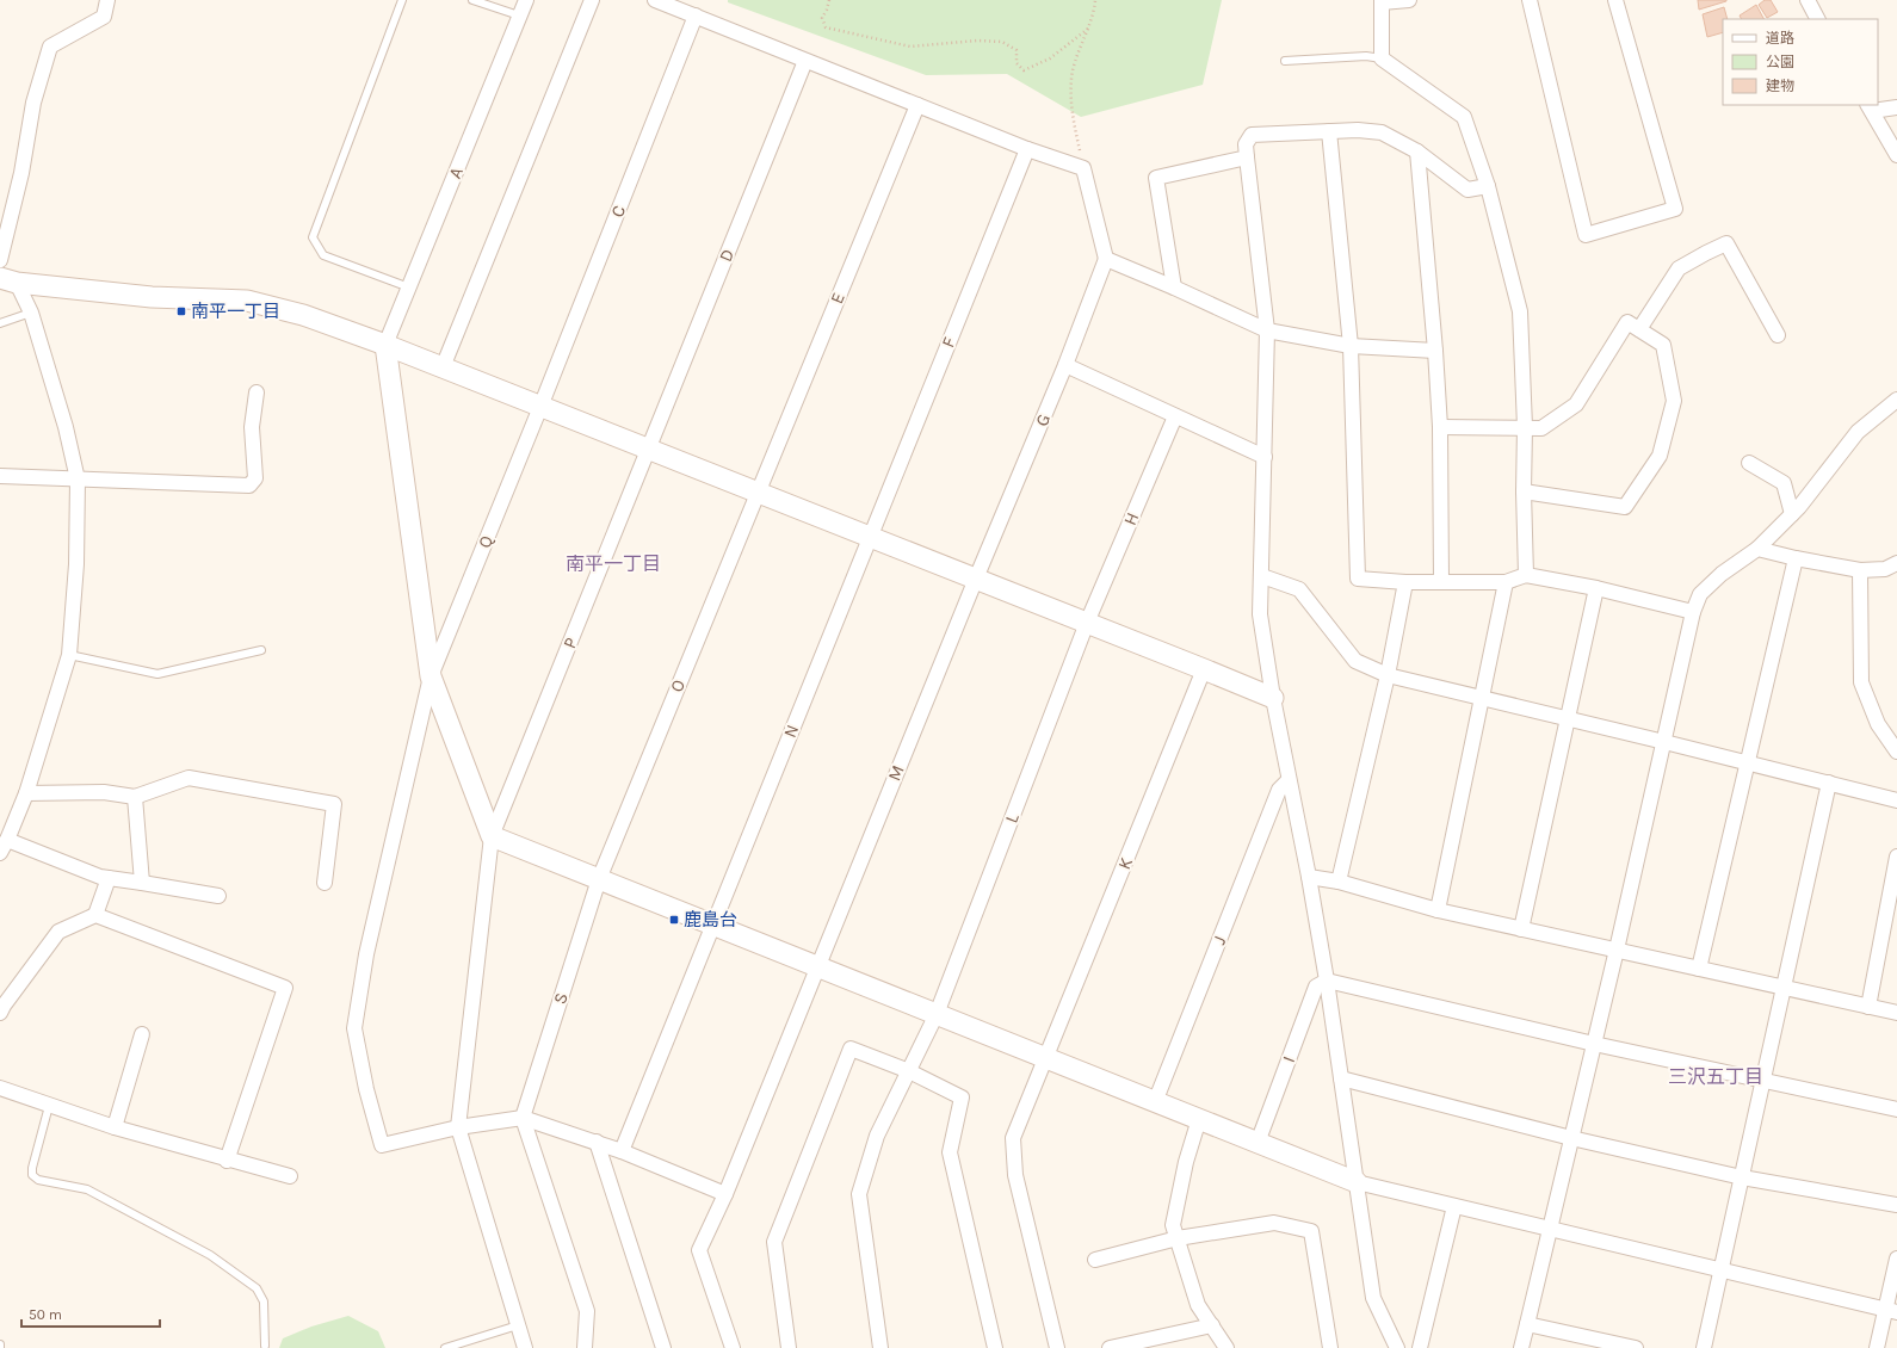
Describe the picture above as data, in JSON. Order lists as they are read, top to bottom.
{
  "streets": {
    "street": [
      "A",
      "C",
      "D",
      "E",
      "F",
      "G",
      "H",
      "Q",
      "P",
      "O",
      "N",
      "M",
      "L",
      "K",
      "J",
      "S",
      "I"
    ]
  },
  "crossings": [
    ["C", "Q"],
    ["D", "P"],
    ["E", "O"],
    ["F", "N"],
    ["G", "M"],
    ["H", "L"],
    ["Q", "P"],
    ["O", "S"]
  ],
  "districts": ["南平一丁目", "三沢五丁目"],
  "places": {
    "transit": ["南平一丁目", "鹿島台"]
  },
  "legend": ["道路", "公園", "建物"],
  "scale_bar": "50 m"
}
